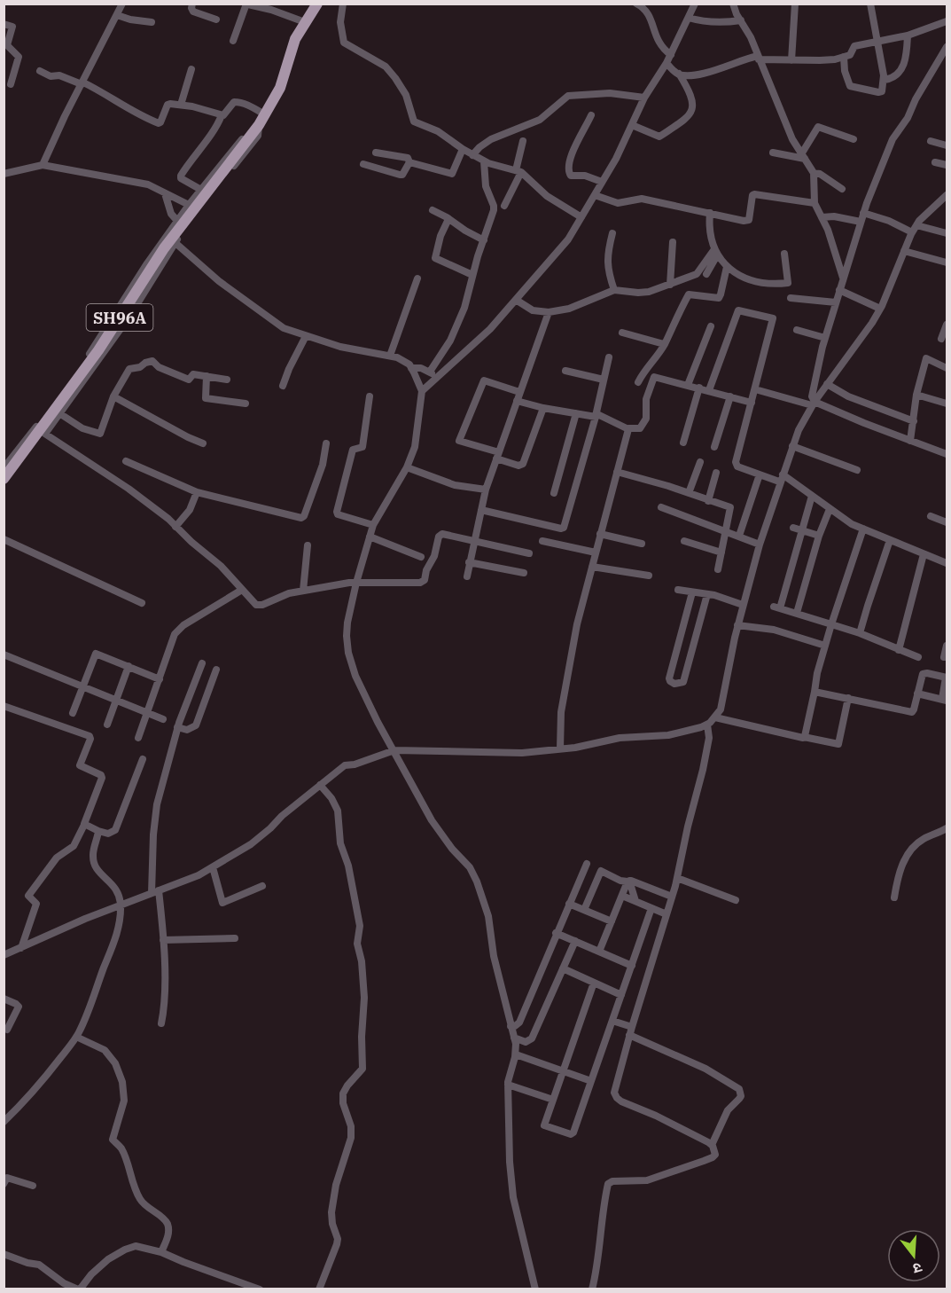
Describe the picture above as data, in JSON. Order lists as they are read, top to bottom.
{
  "streets": {
    "main road": ["SH96A"]
  },
  "north": "bottom"
}
